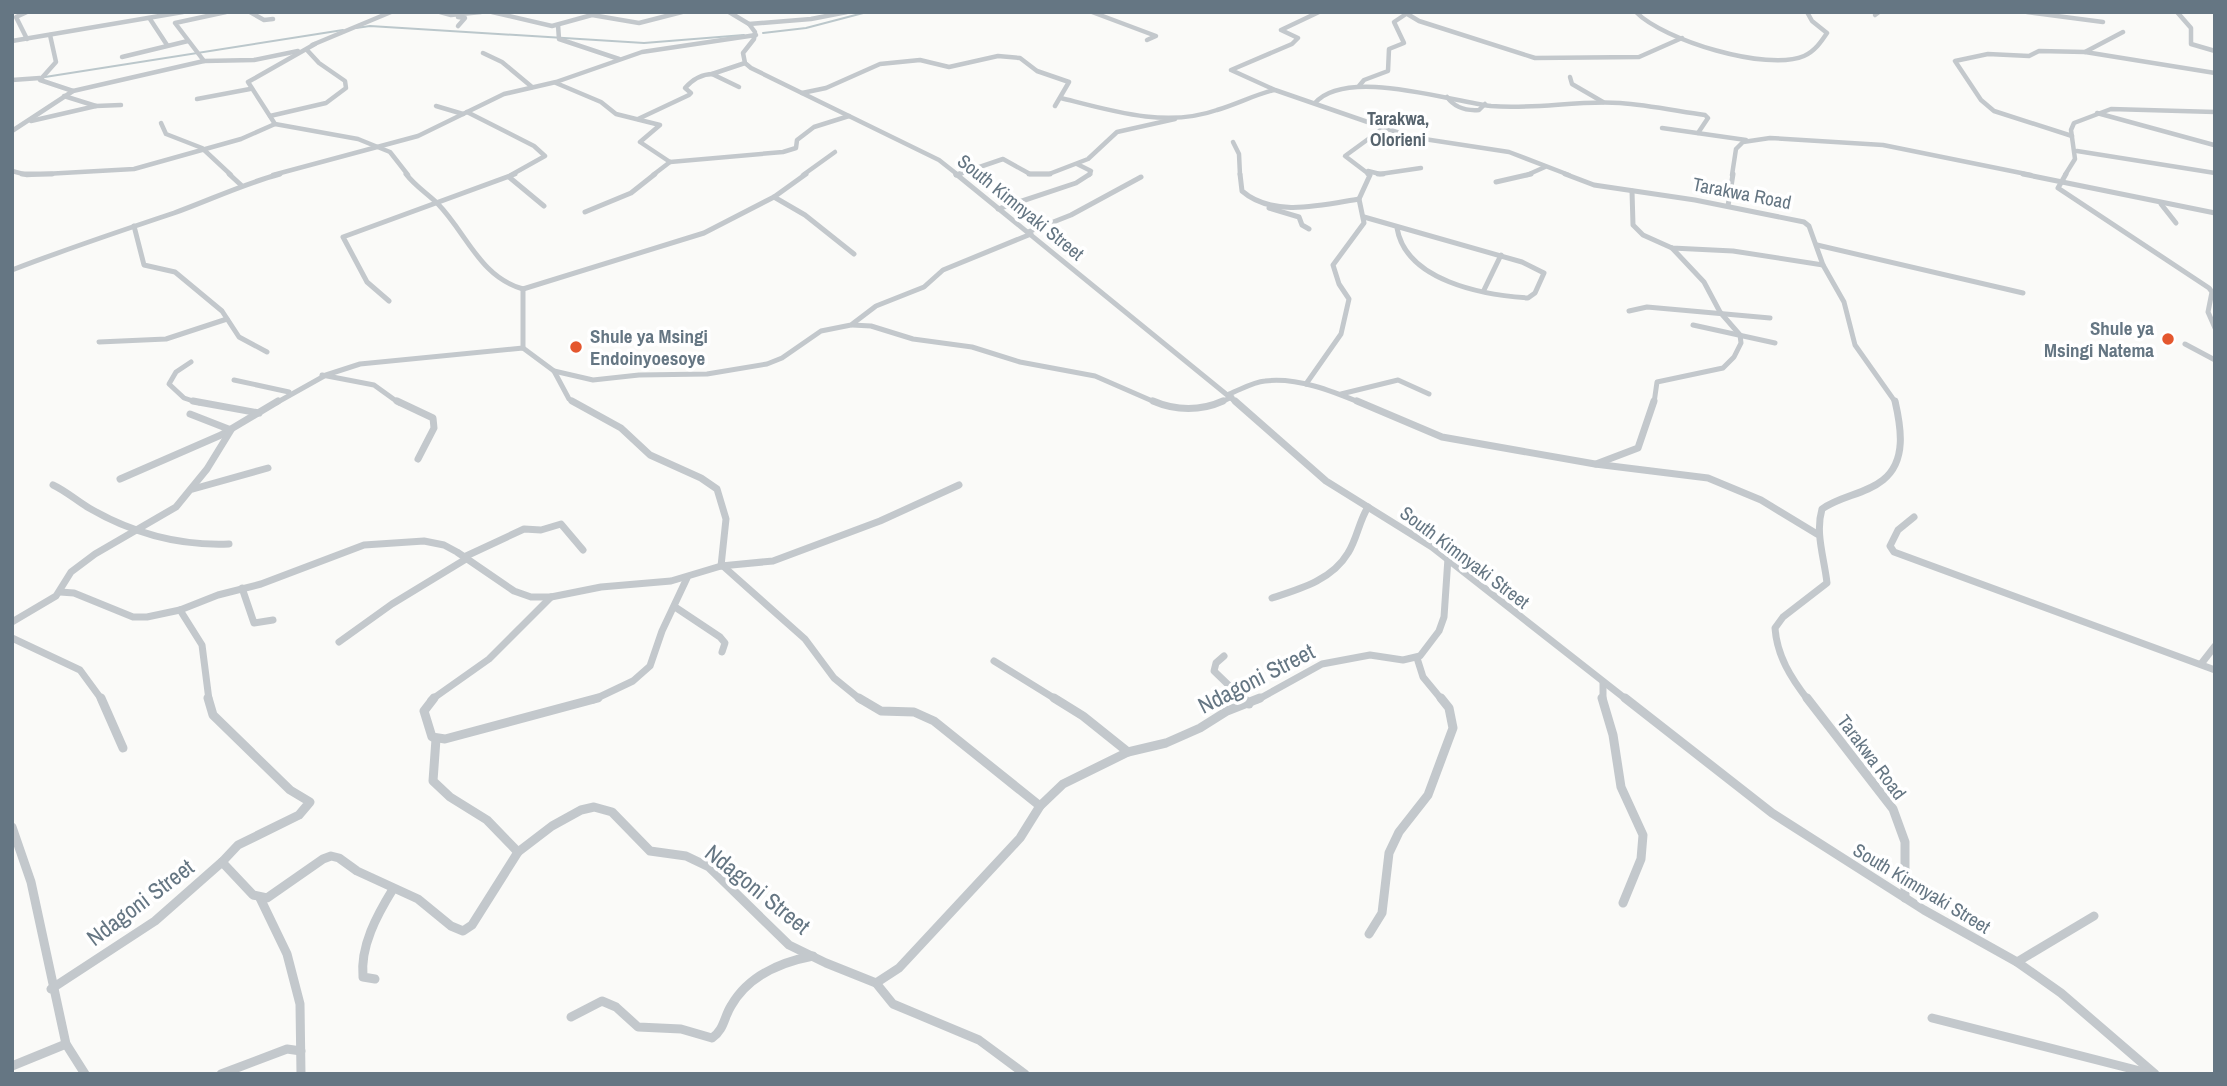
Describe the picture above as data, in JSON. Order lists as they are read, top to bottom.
{
  "streets": {
    "street": ["Tarakwa Road", "South Kimnyaki Street", "Ndagoni Street"]
  },
  "crossings": [
    ["Tarakwa Road", "South Kimnyaki Street"]
  ],
  "districts": ["Tarakwa, Olorieni"],
  "places": ["Shule ya Msingi Natema", "Shule ya Msingi Endoinyoesoye"]
}
